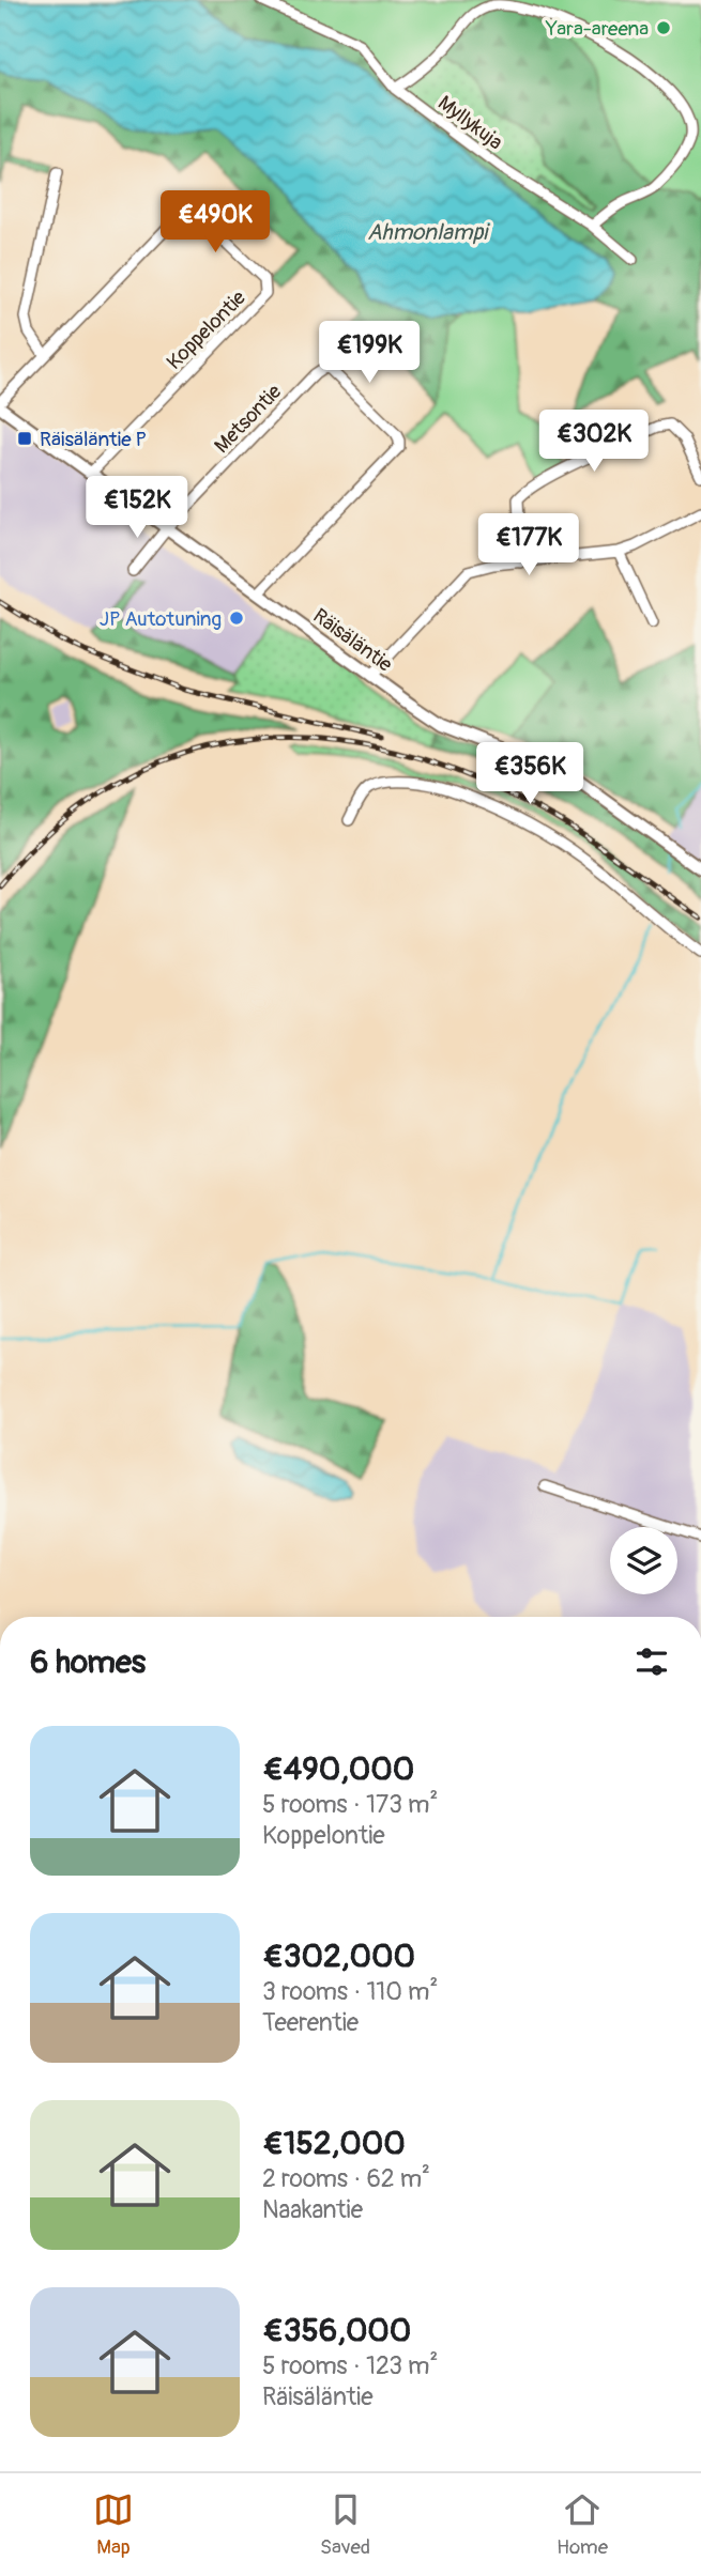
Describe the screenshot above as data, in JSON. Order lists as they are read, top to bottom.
{
  "streets": {
    "street": [
      "Myllykuja",
      "Koppelontie",
      "Metsontie",
      "Räisäläntie"
    ]
  },
  "crossings": [
    ["Koppelontie", "Räisäläntie"],
    ["Metsontie", "Räisäläntie"]
  ],
  "water": ["Ahmonlampi"],
  "places": {
    "other": ["Yara-areena", "JP Autotuning"],
    "transit": ["Räisäläntie P"]
  },
  "page": {
    "price": [
      "€490K",
      "€199K",
      "€302K",
      "€152K",
      "€177K",
      "€356K"
    ],
    "heading": "6 homes",
    "list": [
      {
        "name": "€490,000",
        "note": "5 rooms · 173 m² · Koppelontie"
      },
      {
        "name": "€302,000",
        "note": "3 rooms · 110 m² · Teerentie"
      },
      {
        "name": "€152,000",
        "note": "2 rooms · 62 m² · Naakantie"
      },
      {
        "name": "€356,000",
        "note": "5 rooms · 123 m² · Räisäläntie"
      }
    ],
    "tabs": ["Map", "Saved", "Home"]
  }
}
